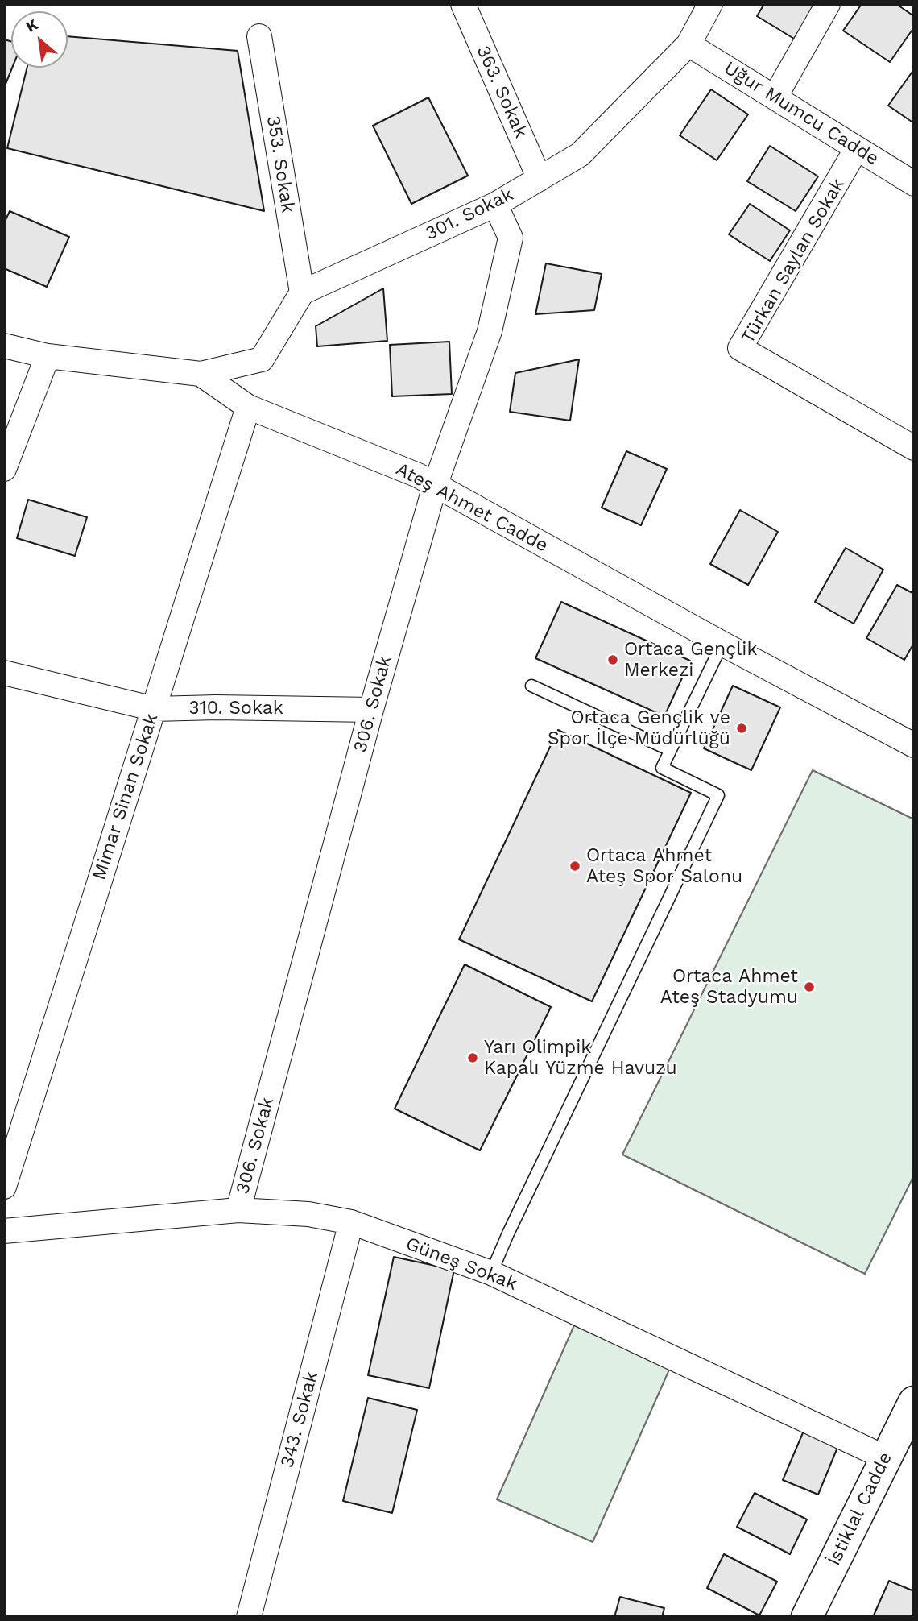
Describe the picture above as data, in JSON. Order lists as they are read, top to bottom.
{
  "streets": {
    "street": [
      "363. Sokak",
      "Uğur Mumcu Cadde",
      "353. Sokak",
      "301. Sokak",
      "Türkan Saylan Sokak",
      "Ateş Ahmet Cadde",
      "306. Sokak",
      "310. Sokak",
      "Mimar Sinan Sokak",
      "Güneş Sokak",
      "343. Sokak",
      "İstiklal Cadde"
    ]
  },
  "crossings": [
    ["363. Sokak", "301. Sokak"],
    ["Uğur Mumcu Cadde", "301. Sokak"],
    ["Uğur Mumcu Cadde", "Türkan Saylan Sokak"],
    ["353. Sokak", "301. Sokak"],
    ["301. Sokak", "306. Sokak"],
    ["Ateş Ahmet Cadde", "306. Sokak"],
    ["Ateş Ahmet Cadde", "Mimar Sinan Sokak"],
    ["306. Sokak", "310. Sokak"],
    ["306. Sokak", "Güneş Sokak"],
    ["310. Sokak", "Mimar Sinan Sokak"],
    ["Güneş Sokak", "343. Sokak"],
    ["Güneş Sokak", "İstiklal Cadde"]
  ],
  "places": [
    "Ortaca Gençlik Merkezi",
    "Ortaca Gençlik ve Spor İlçe Müdürlüğü",
    "Ortaca Ahmet Ateş Spor Salonu",
    "Ortaca Ahmet Ateş Stadyumu",
    "Yarı Olimpik Kapalı Yüzme Havuzu"
  ],
  "north": "top left"
}
